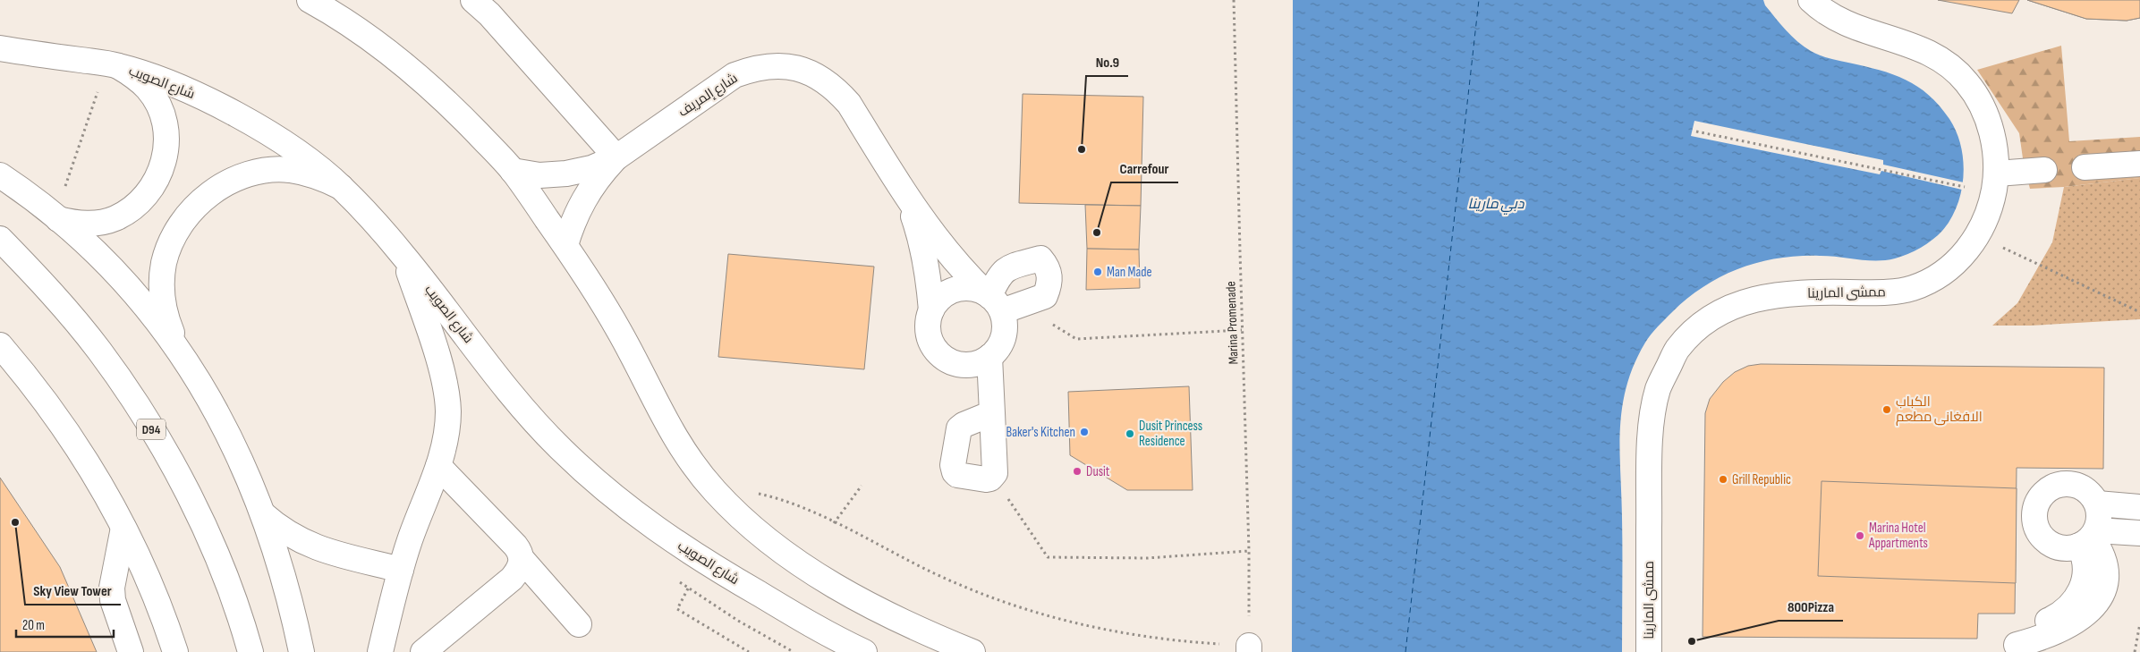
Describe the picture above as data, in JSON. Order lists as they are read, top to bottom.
{
  "streets": {
    "street": [
      "شارع الصويب",
      "شارع إلمريف",
      "ممشى المارينا",
      "D94"
    ],
    "path": ["Marina Promenade"]
  },
  "water": ["دبي مارينا"],
  "places": [
    "No.9",
    "Carrefour",
    "Man Made",
    "الكباب الافغانی مطعم",
    "Baker's Kitchen",
    "Dusit Princess Residence",
    "Dusit",
    "Grill Republic",
    "Sky View Tower",
    "Marina Hotel Appartments",
    "800Pizza"
  ],
  "scale_bar": "20 m"
}
